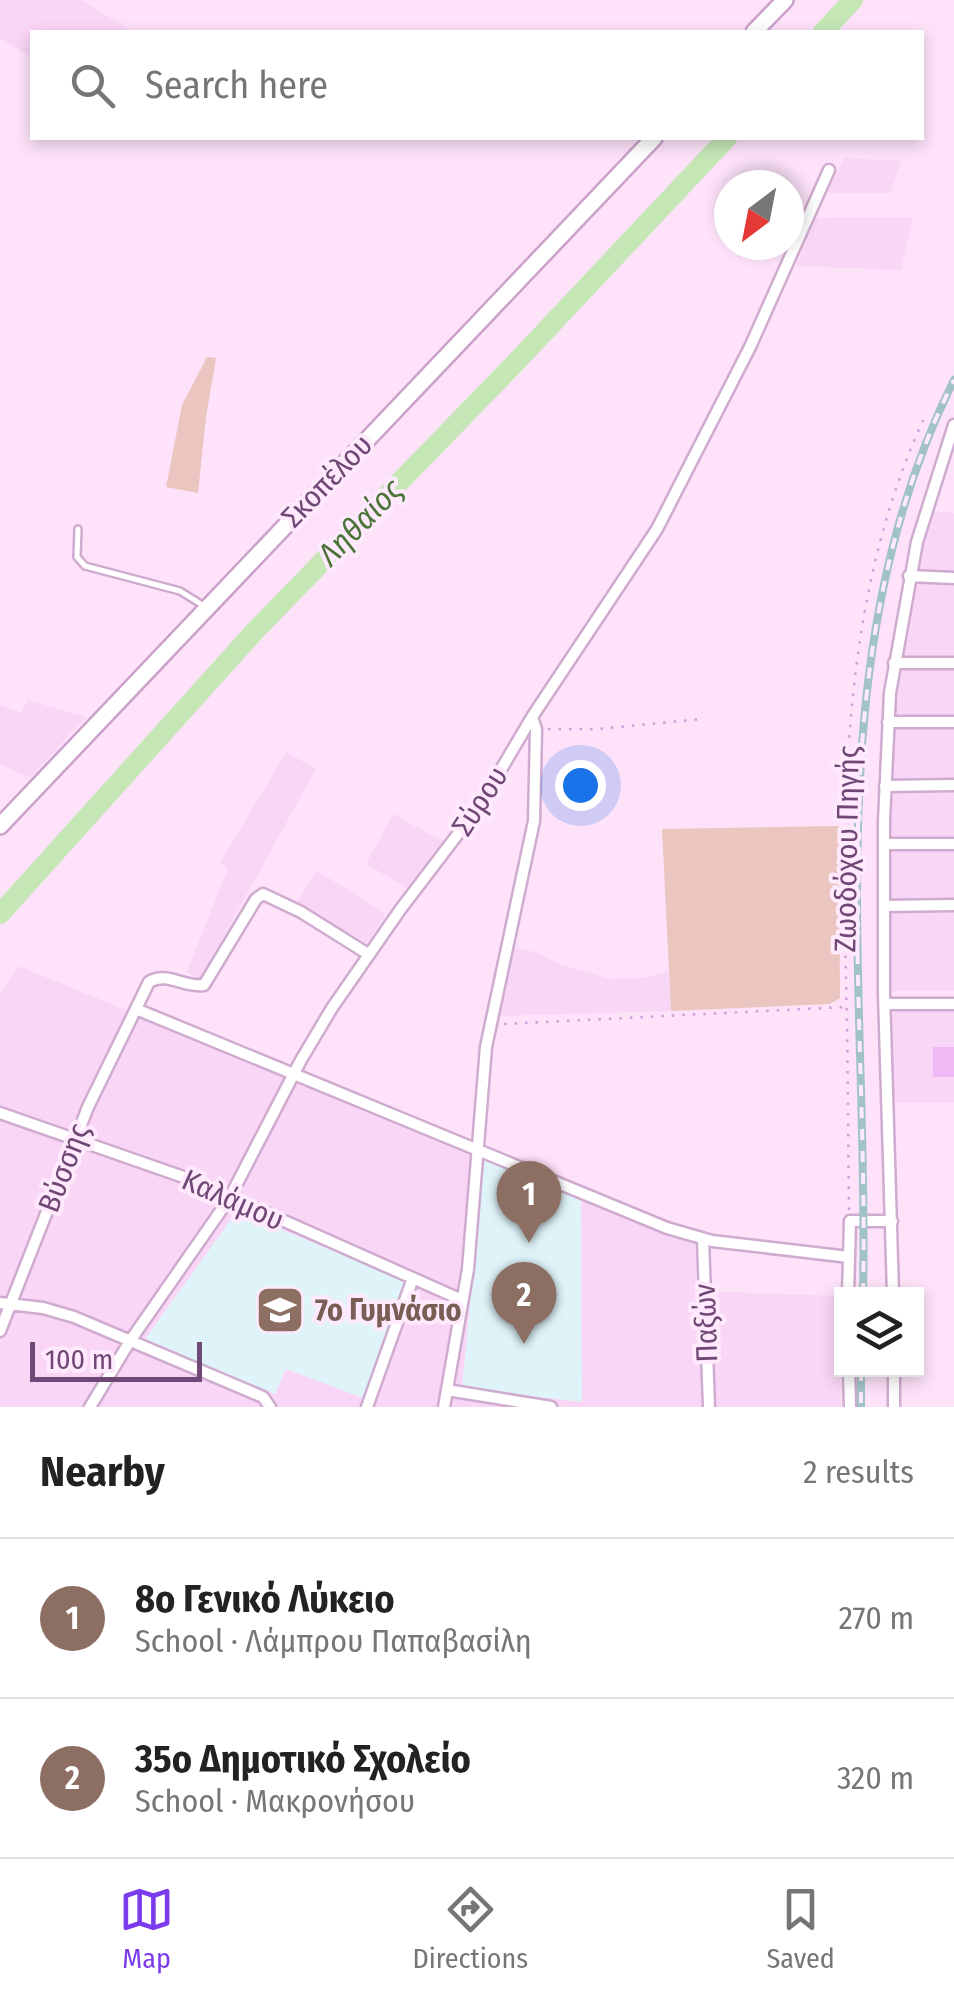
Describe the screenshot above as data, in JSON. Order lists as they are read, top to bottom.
{
  "streets": {
    "main road": ["Σκοπέλου"],
    "street": [
      "Σύρου",
      "Βύσσης",
      "Καλάμου",
      "Παξών"
    ],
    "path": ["Ζωοδόχου Πηγής"]
  },
  "crossings": [
    ["Σύρου", "Καλάμου"],
    ["Βύσσης", "Καλάμου"]
  ],
  "water": ["Ληθαίος"],
  "places": {
    "school or university": ["7ο Γυμνάσιο"]
  },
  "scale_bar": "100 m",
  "north": "bottom left",
  "page": {
    "search": "Search here",
    "pins": ["1", "2"],
    "scale": "100 m",
    "heading": ["Nearby", "2 results"],
    "list": [
      {
        "mark": "1",
        "name": "8ο Γενικό Λύκειο",
        "note": "School · Λάμπρου Παπαβασίλη",
        "value": "270 m"
      },
      {
        "mark": "2",
        "name": "35ο Δημοτικό Σχολείο",
        "note": "School · Μακρονήσου",
        "value": "320 m"
      }
    ],
    "nav": ["Map", "Directions", "Saved"]
  }
}
